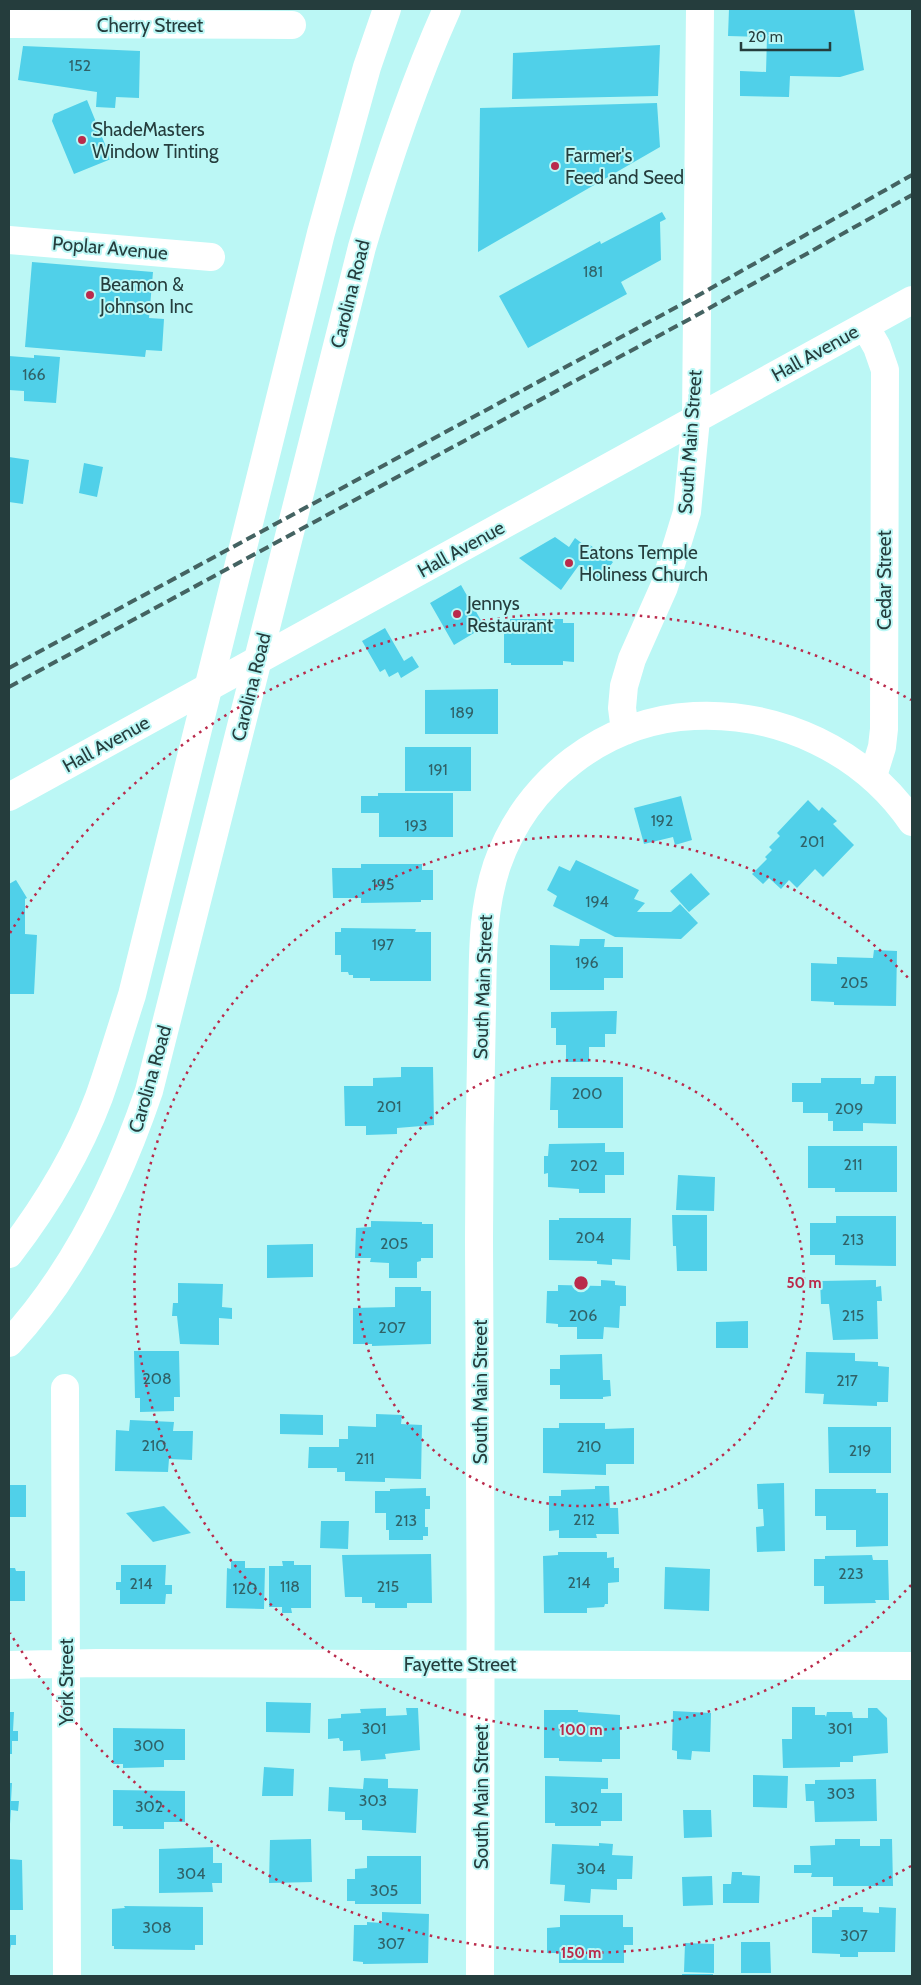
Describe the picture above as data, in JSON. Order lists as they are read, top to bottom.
{
  "streets": {
    "street": [
      "Cherry Street",
      "Poplar Avenue",
      "Carolina Road",
      "Hall Avenue",
      "South Main Street",
      "Cedar Street",
      "Fayette Street",
      "York Street"
    ]
  },
  "crossings": [
    ["Hall Avenue", "South Main Street"],
    ["Hall Avenue", "Cedar Street"],
    ["South Main Street", "Fayette Street"],
    ["Fayette Street", "York Street"]
  ],
  "places": [
    "ShadeMasters Window Tinting",
    "Farmer's Feed and Seed",
    "Beamon & Johnson Inc",
    "Eatons Temple Holiness Church",
    "Jennys Restaurant"
  ],
  "house_numbers": [
    "152",
    "181",
    "166",
    "189",
    "191",
    "192",
    "193",
    "201",
    "195",
    "194",
    "197",
    "196",
    "205",
    "200",
    "201",
    "209",
    "211",
    "202",
    "204",
    "213",
    "205",
    "206",
    "215",
    "207",
    "208",
    "217",
    "210",
    "210",
    "219",
    "211",
    "212",
    "213",
    "223",
    "214",
    "214",
    "118",
    "215",
    "120",
    "301",
    "301",
    "300",
    "303",
    "303",
    "302",
    "302",
    "304",
    "304",
    "305",
    "308",
    "307",
    "307"
  ],
  "scale_bar": "20 m",
  "rings": ["50 m", "100 m", "150 m"]
}
